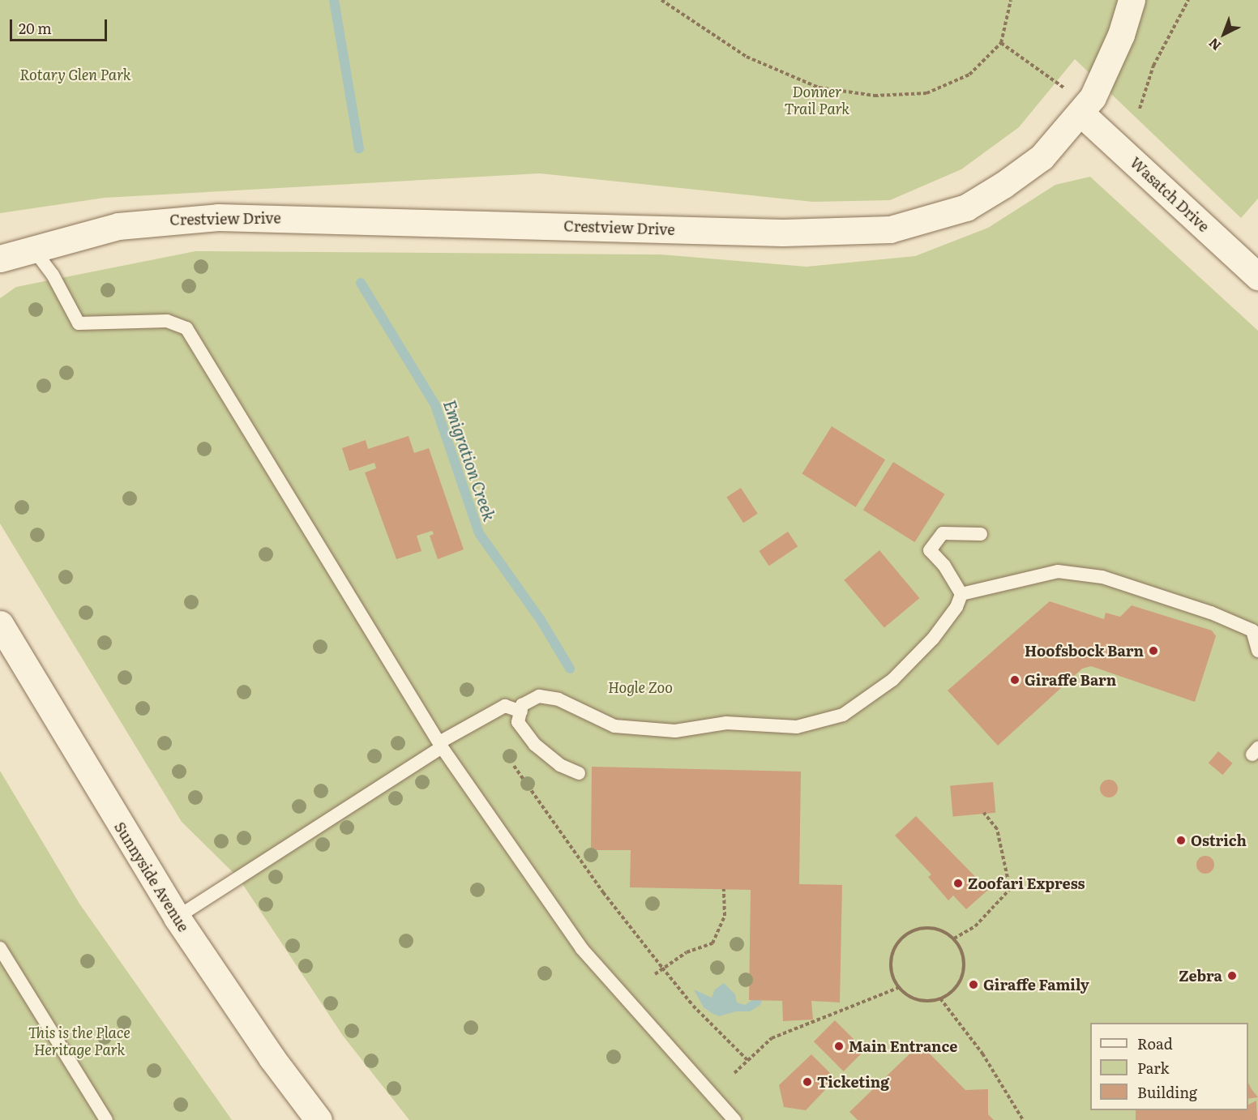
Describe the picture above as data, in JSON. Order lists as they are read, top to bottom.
{
  "streets": {
    "street": ["Wasatch Drive", "Crestview Drive", "Sunnyside Avenue"]
  },
  "crossings": [
    ["Wasatch Drive", "Crestview Drive"]
  ],
  "water": ["Emigration Creek"],
  "parks": [
    "Rotary Glen Park",
    "Donner Trail Park",
    "Hogle Zoo",
    "This is the Place Heritage Park"
  ],
  "places": [
    "Hoofsbock Barn",
    "Giraffe Barn",
    "Ostrich",
    "Zoofari Express",
    "Zebra",
    "Giraffe Family",
    "Main Entrance",
    "Ticketing"
  ],
  "legend": ["Road", "Park", "Building"],
  "scale_bar": "20 m",
  "north": "bottom left"
}
